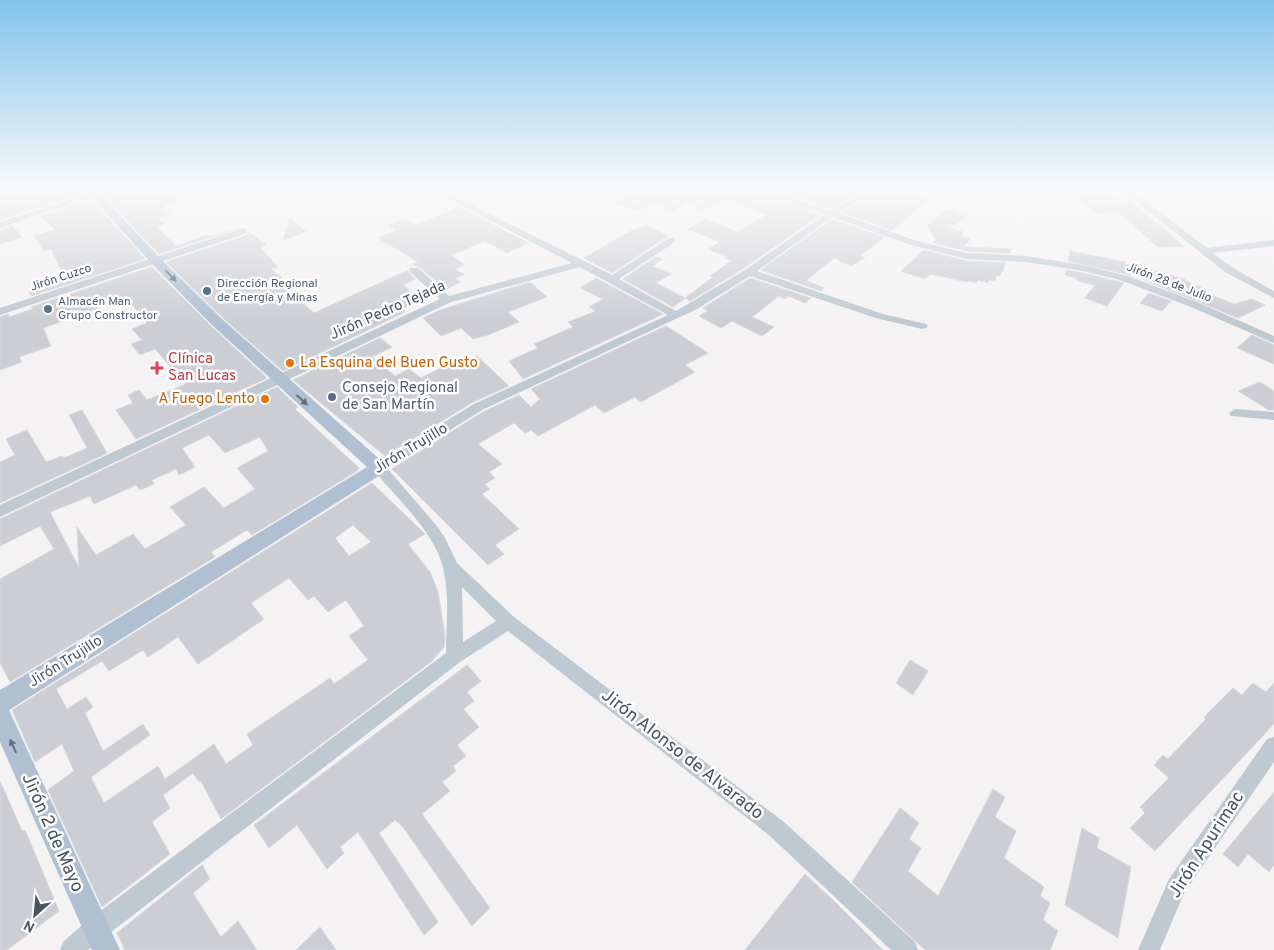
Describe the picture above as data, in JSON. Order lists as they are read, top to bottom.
{
  "streets": {
    "main road": ["Jirón Trujillo", "Jirón Alonso de Alvarado", "Jirón 2 de Mayo"],
    "street": [
      "Jirón Cuzco",
      "Jirón 28 de Julio",
      "Jirón Pedro Tejada",
      "Jirón Apurimac"
    ]
  },
  "crossings": [
    ["Jirón Cuzco", "Jirón Alonso de Alvarado"],
    ["Jirón Pedro Tejada", "Jirón Alonso de Alvarado"],
    ["Jirón Trujillo", "Jirón Alonso de Alvarado"]
  ],
  "one_way": ["Jirón 2 de Mayo"],
  "places": {
    "other": [
      "Dirección Regional de Energía y Minas",
      "Almacén Man Grupo Constructor",
      "La Esquina del Buen Gusto",
      "Consejo Regional de San Martín",
      "A Fuego Lento"
    ],
    "health": ["Clínica San Lucas"]
  },
  "north": "bottom left"
}
